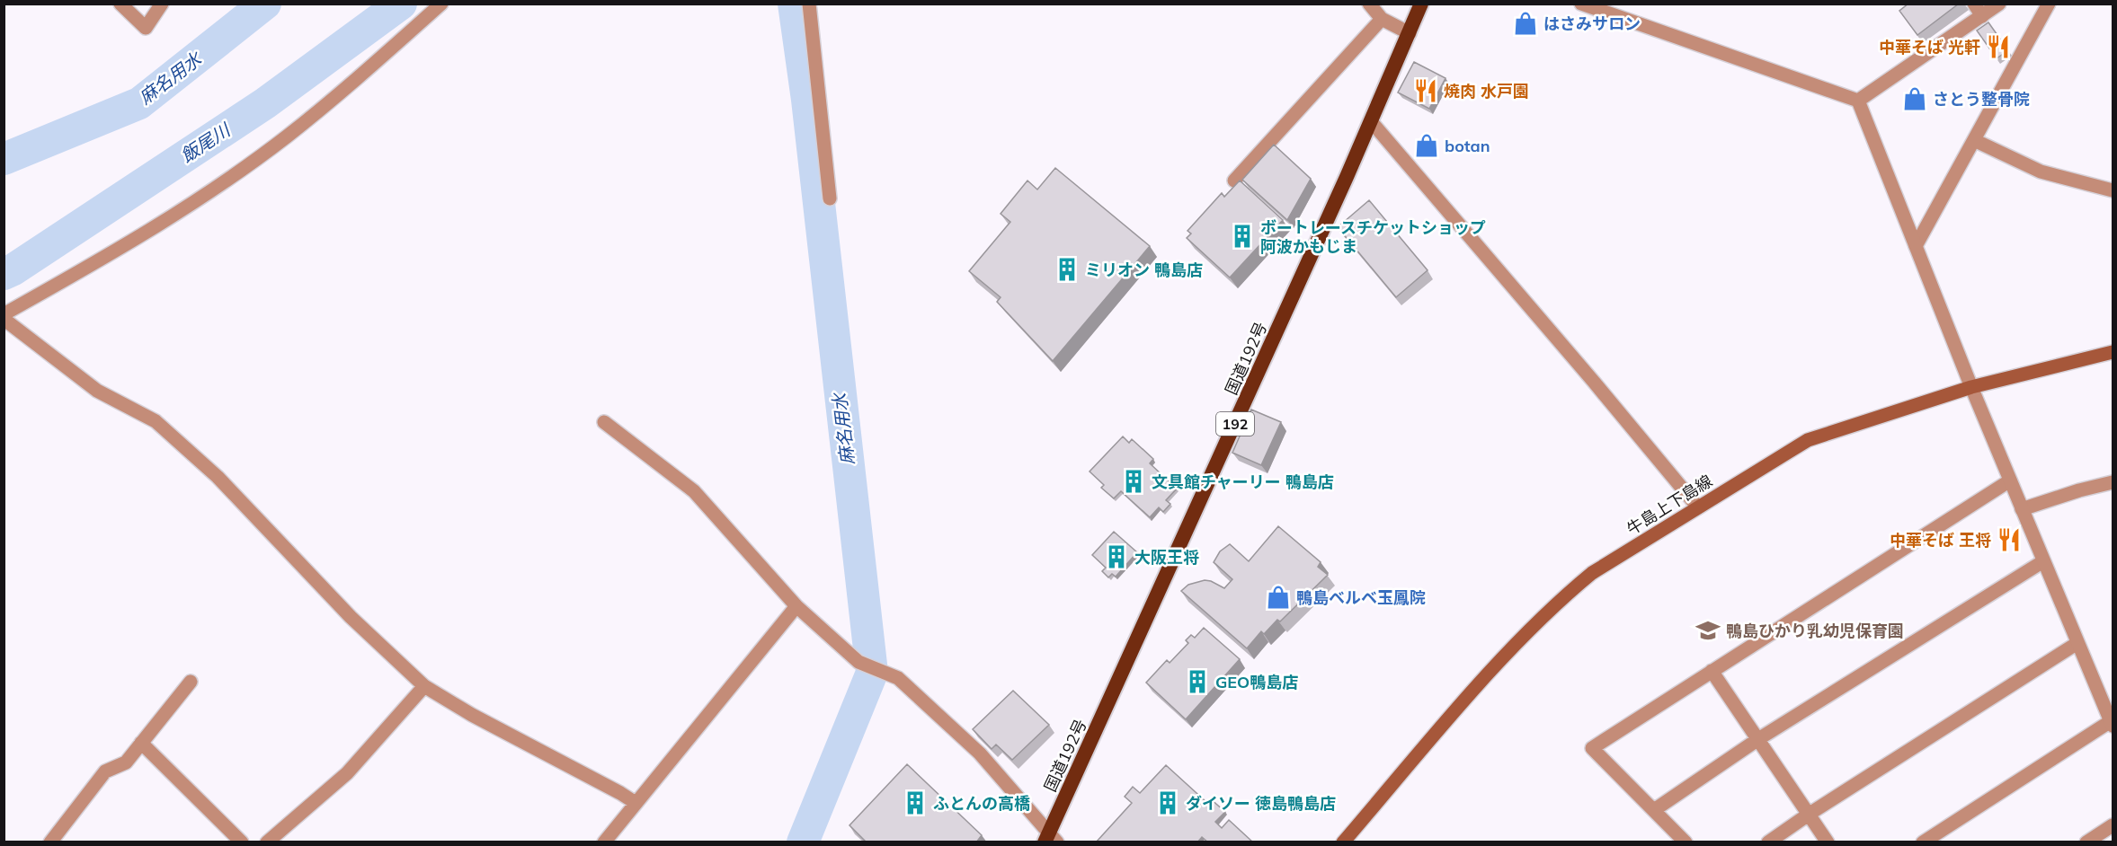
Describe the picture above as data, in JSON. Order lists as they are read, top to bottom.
{
  "streets": {
    "highway": ["国道192号", "192"],
    "main road": ["牛島上下島線"]
  },
  "water": ["麻名用水", "飯尾川"],
  "places": {
    "shop": [
      "はさみサロン",
      "さとう整骨院",
      "botan",
      "鴨島ベルベ玉鳳院"
    ],
    "restaurant": ["中華そば 光軒", "焼肉 水戸園", "中華そば 王将"],
    "building": [
      "ボートレースチケットショップ 阿波かもじま",
      "ミリオン 鴨島店",
      "文具館チャーリー 鴨島店",
      "大阪王将",
      "GEO鴨島店",
      "ふとんの高橋",
      "ダイソー 徳島鴨島店"
    ],
    "school or university": ["鴨島ひかり乳幼児保育園"]
  }
}
